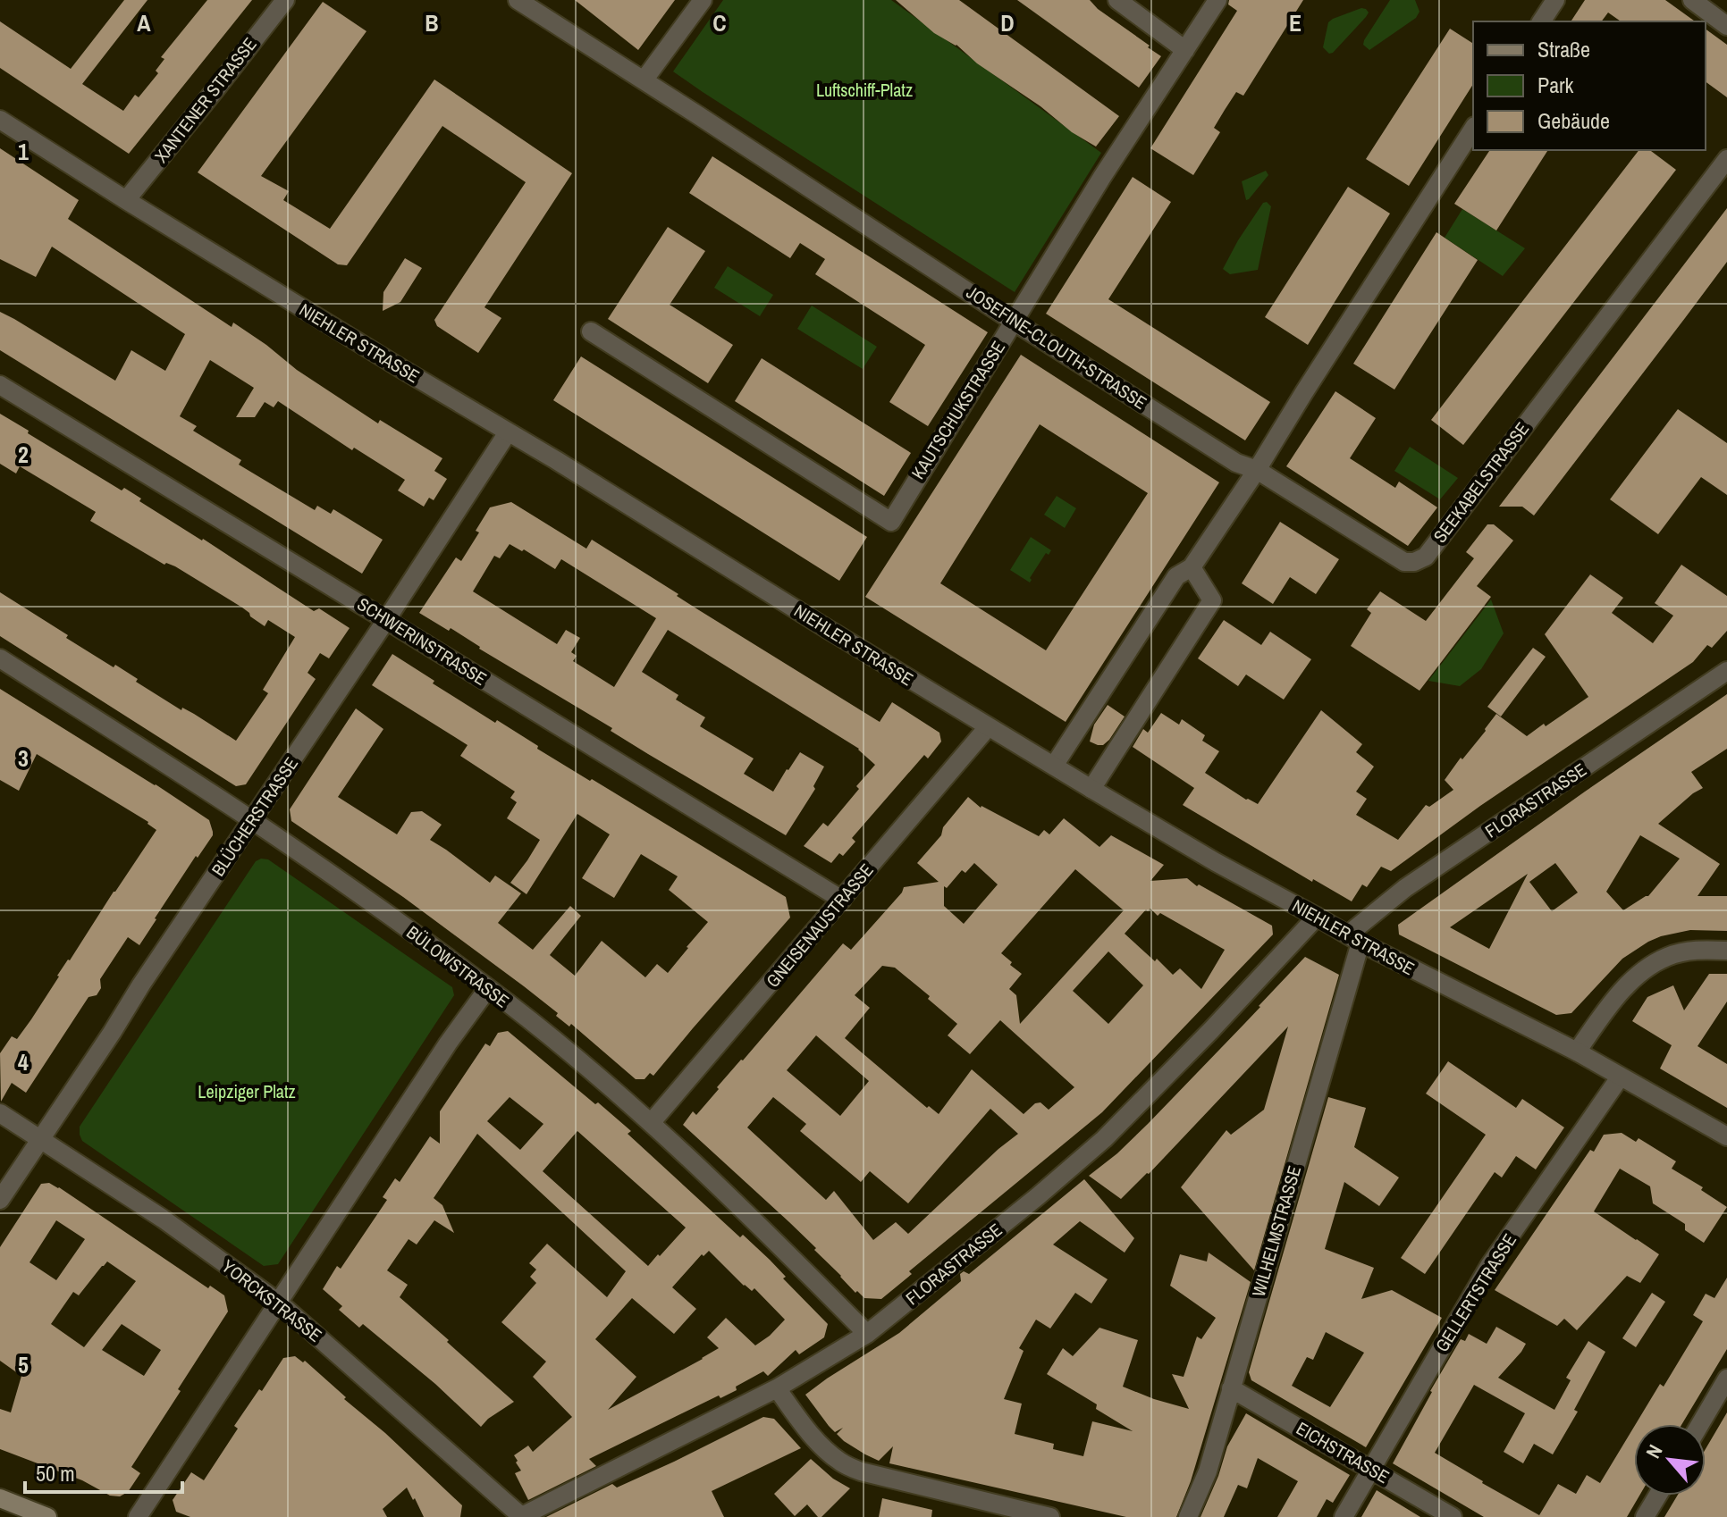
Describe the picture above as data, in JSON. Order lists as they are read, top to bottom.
{
  "streets": {
    "street": [
      "XANTENER STRASSE",
      "NIEHLER STRASSE",
      "JOSEFINE-CLOUTH-STRASSE",
      "KAUTSCHUKSTRASSE",
      "SEEKABELSTRASSE",
      "SCHWERINSTRASSE",
      "FLORASTRASSE",
      "BLÜCHERSTRASSE",
      "GNEISENAUSTRASSE",
      "BÜLOWSTRASSE",
      "WILHELMSTRASSE",
      "GELLERTSTRASSE",
      "YORCKSTRASSE",
      "EICHSTRASSE"
    ]
  },
  "crossings": [
    ["XANTENER STRASSE", "NIEHLER STRASSE"],
    ["NIEHLER STRASSE", "FLORASTRASSE"],
    ["NIEHLER STRASSE", "BLÜCHERSTRASSE"],
    ["NIEHLER STRASSE", "GNEISENAUSTRASSE"],
    ["NIEHLER STRASSE", "WILHELMSTRASSE"],
    ["NIEHLER STRASSE", "GELLERTSTRASSE"],
    ["JOSEFINE-CLOUTH-STRASSE", "KAUTSCHUKSTRASSE"],
    ["JOSEFINE-CLOUTH-STRASSE", "SEEKABELSTRASSE"],
    ["SCHWERINSTRASSE", "BLÜCHERSTRASSE"],
    ["SCHWERINSTRASSE", "GNEISENAUSTRASSE"],
    ["FLORASTRASSE", "BÜLOWSTRASSE"],
    ["FLORASTRASSE", "WILHELMSTRASSE"],
    ["FLORASTRASSE", "YORCKSTRASSE"],
    ["BLÜCHERSTRASSE", "BÜLOWSTRASSE"],
    ["BLÜCHERSTRASSE", "YORCKSTRASSE"],
    ["GNEISENAUSTRASSE", "BÜLOWSTRASSE"],
    ["WILHELMSTRASSE", "EICHSTRASSE"],
    ["GELLERTSTRASSE", "EICHSTRASSE"]
  ],
  "parks": ["Luftschiff-Platz", "Leipziger Platz"],
  "legend": ["Straße", "Park", "Gebäude"],
  "scale_bar": "50 m",
  "north": "top left",
  "grid": {
    "columns": [
      "A",
      "B",
      "C",
      "D",
      "E"
    ],
    "rows": [
      "1",
      "2",
      "3",
      "4",
      "5"
    ]
  }
}
